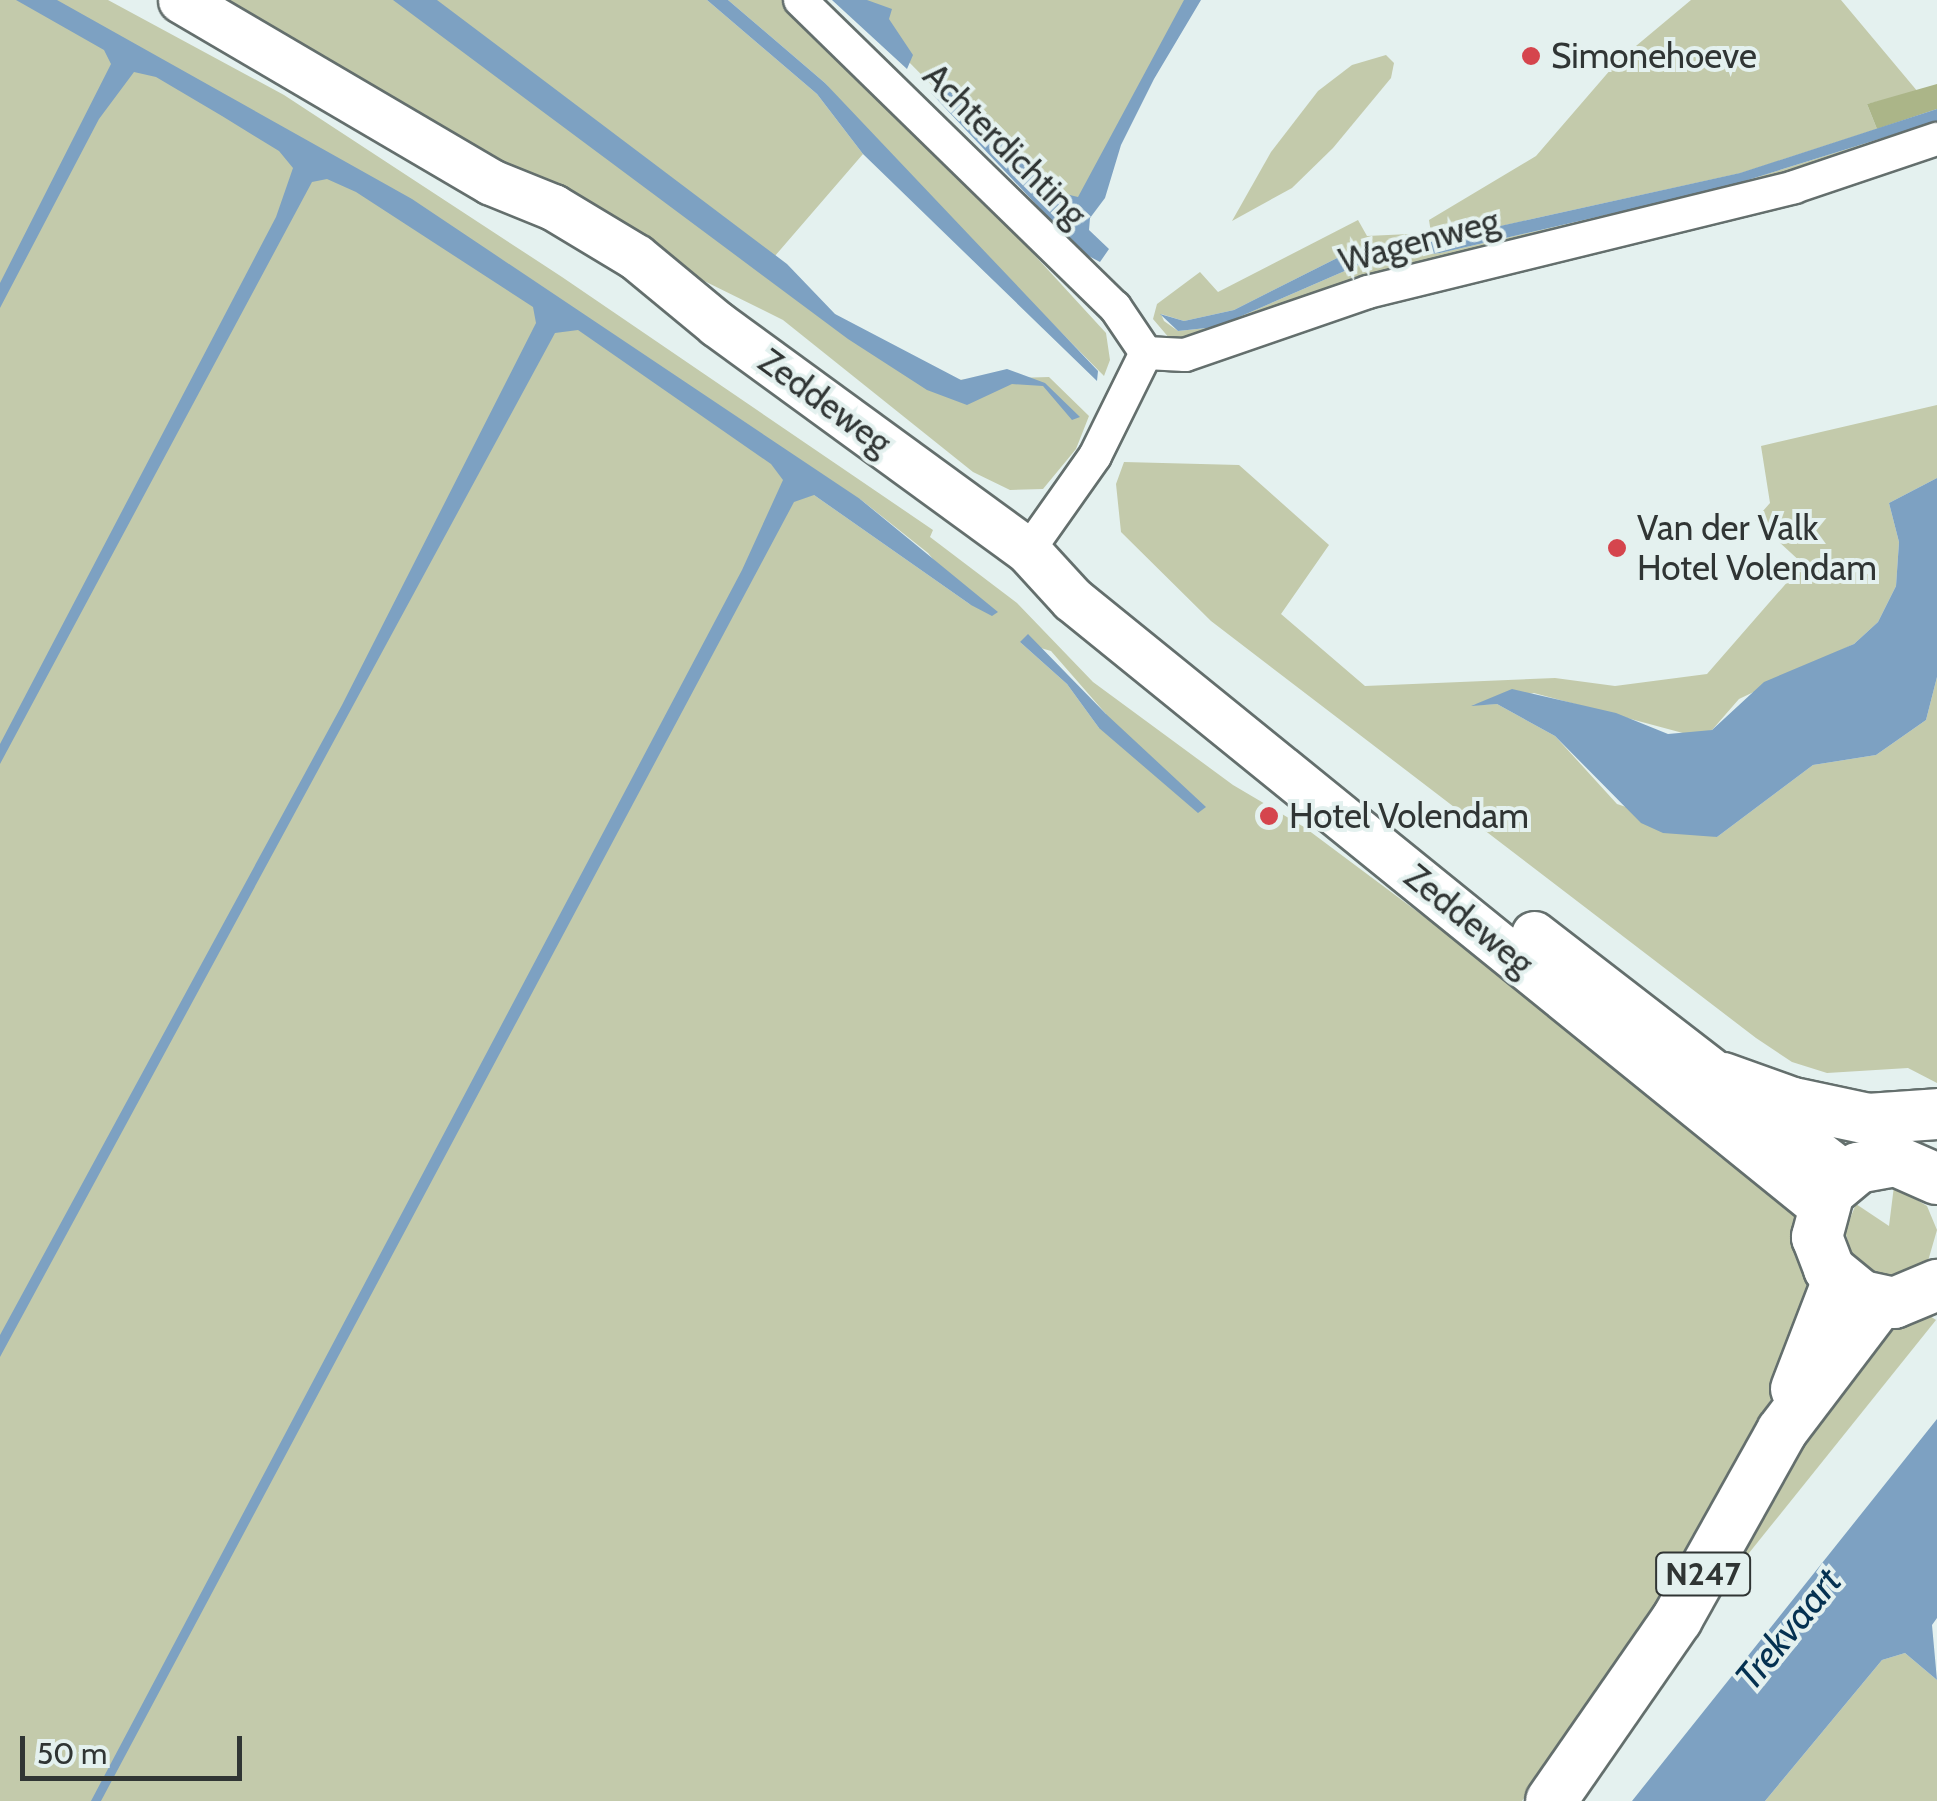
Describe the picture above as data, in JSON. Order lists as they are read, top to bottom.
{
  "streets": {
    "main road": ["Zeddeweg", "N247"],
    "street": ["Achterdichting", "Wagenweg"]
  },
  "crossings": [
    ["Achterdichting", "Wagenweg"]
  ],
  "water": ["Trekvaart"],
  "places": ["Simonehoeve", "Van der Valk Hotel Volendam", "Hotel Volendam"],
  "scale_bar": "50 m"
}
